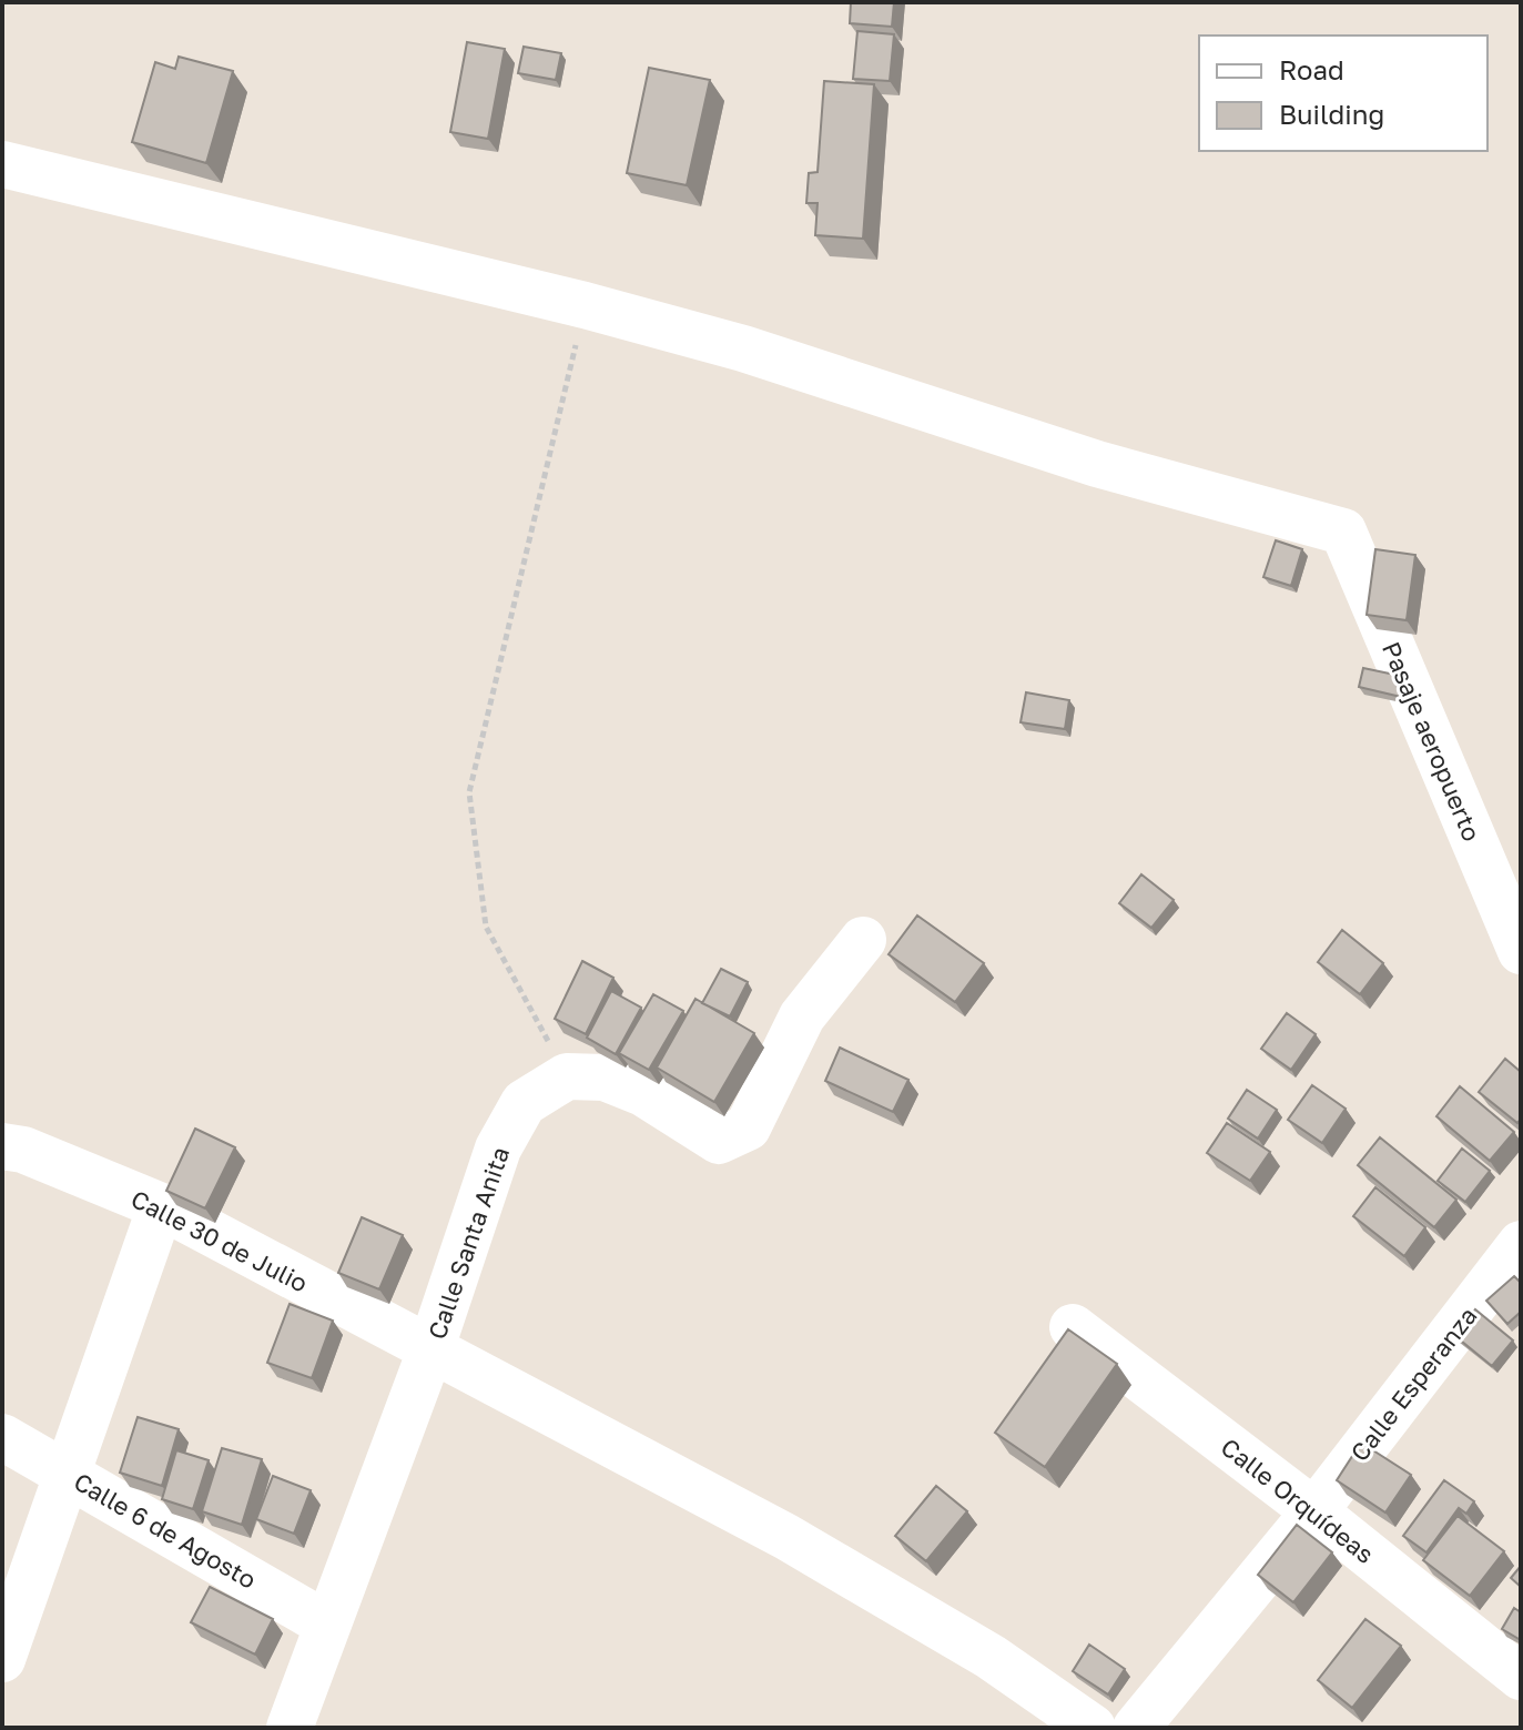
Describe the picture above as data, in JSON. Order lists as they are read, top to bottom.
{
  "streets": {
    "street": [
      "Pasaje aeropuerto",
      "Calle 30 de Julio",
      "Calle Santa Anita",
      "Calle Esperanza",
      "Calle Orquídeas",
      "Calle 6 de Agosto"
    ]
  },
  "crossings": [
    ["Calle 30 de Julio", "Calle Santa Anita"],
    ["Calle Santa Anita", "Calle 6 de Agosto"],
    ["Calle Esperanza", "Calle Orquídeas"]
  ],
  "legend": ["Road", "Building"]
}
